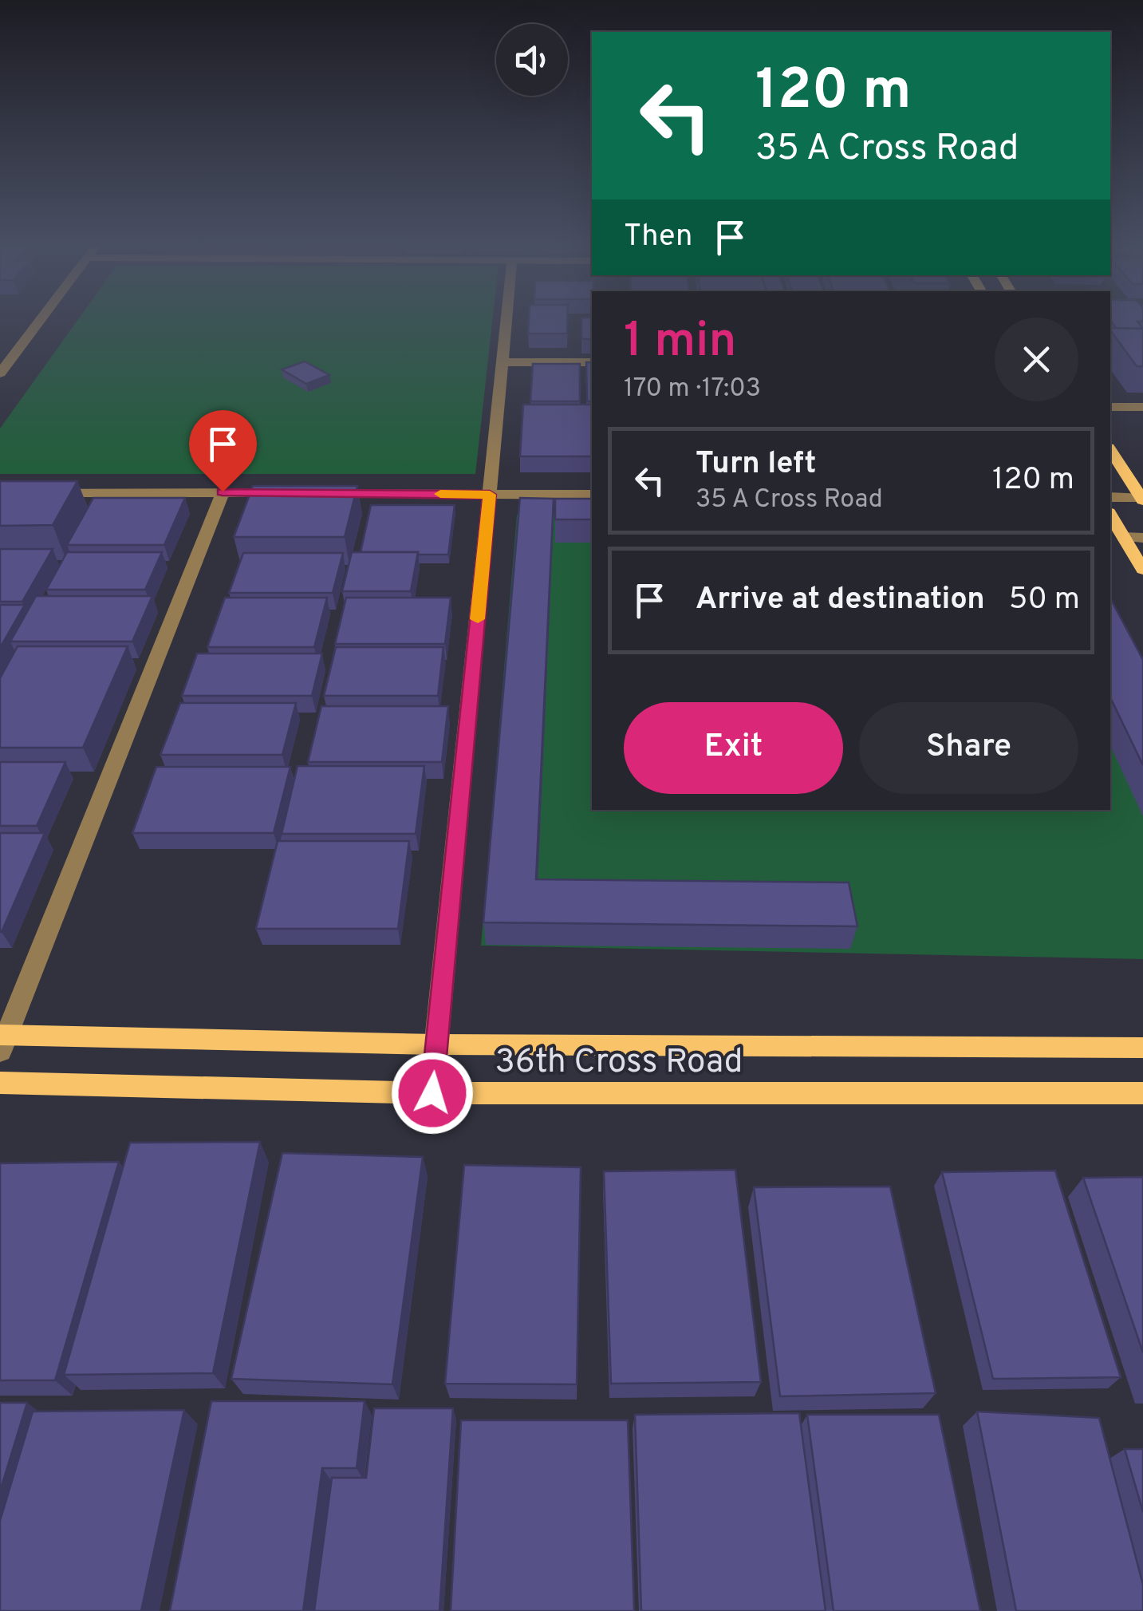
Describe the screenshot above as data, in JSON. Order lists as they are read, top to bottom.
{
  "streets": {
    "main road": ["36th Cross Road"]
  },
  "page": {
    "turn": ["120 m", "35 A Cross Road"],
    "then": "Then",
    "heading": ["1 min", "170 m · 17:03"],
    "list": [
      {
        "name": "Turn left",
        "note": "35 A Cross Road",
        "value": "120 m"
      },
      {
        "name": "Arrive at destination",
        "value": "50 m"
      }
    ],
    "buttons": ["Exit", "Share"]
  }
}
